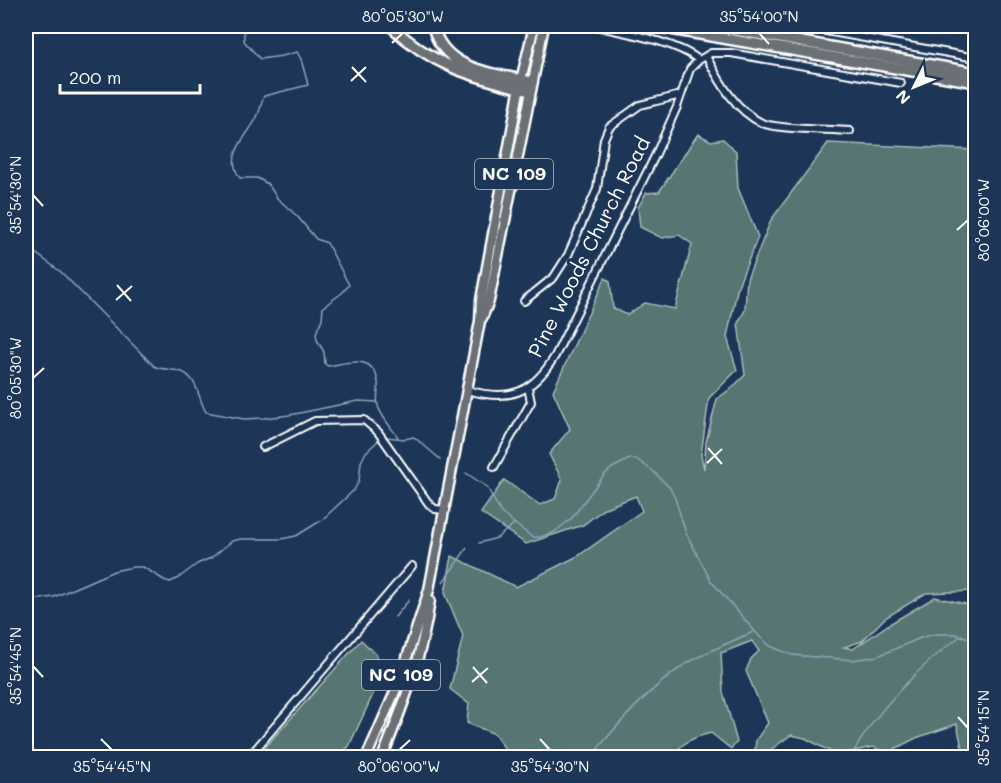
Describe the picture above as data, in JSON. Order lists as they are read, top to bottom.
{
  "streets": {
    "main road": ["NC 109"],
    "street": ["Pine Woods Church Road"]
  },
  "crossings": [
    ["NC 109", "Pine Woods Church Road"]
  ],
  "scale_bar": "200 m",
  "north": "bottom left",
  "coordinates": [
    "80°05'30\"W",
    "35°54'00\"N",
    "35°54'30\"N",
    "80°06'00\"W",
    "35°54'45\"N",
    "35°54'15\"N"
  ]
}
